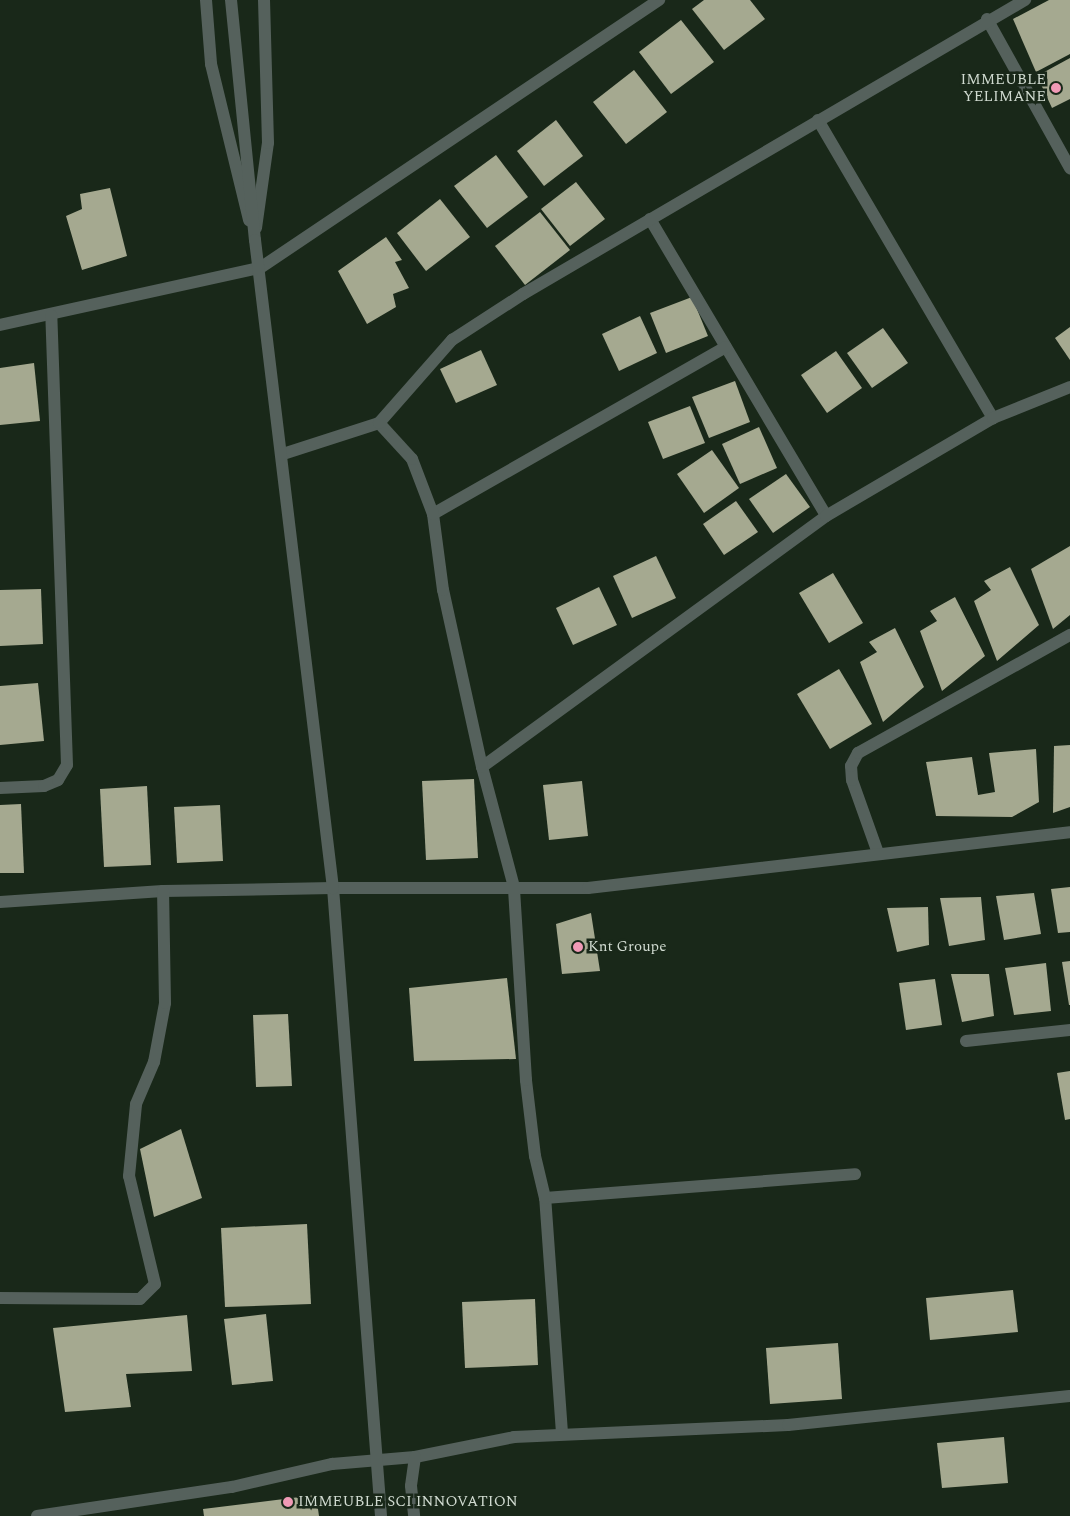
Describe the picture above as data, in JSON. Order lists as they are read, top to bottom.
{
  "places": ["IMMEUBLE YELIMANE", "Knt Groupe", "IMMEUBLE SCI INNOVATION"]
}
